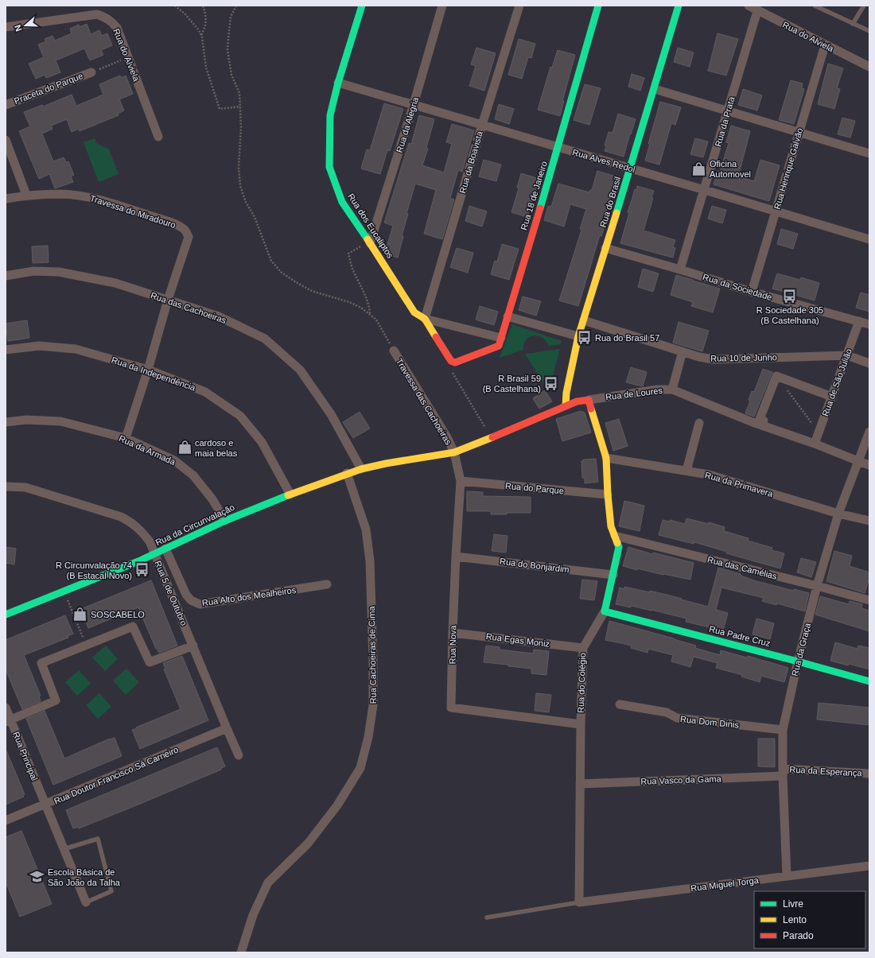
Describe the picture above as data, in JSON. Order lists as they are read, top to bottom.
{
  "streets": {
    "street": [
      "Rua do Alviela",
      "Praceta do Parque",
      "Rua da Prata",
      "Rua da Alegria",
      "Rua Alves Redol",
      "Rua da Boavista",
      "Rua Henrique Galvão",
      "Rua 18 de Janeiro",
      "Rua do Brasil",
      "Travessa do Miradouro",
      "Rua dos Eucaliptos",
      "Rua da Sociedade",
      "Rua das Cachoeiras",
      "Rua 10 de Junho",
      "Rua da Independência",
      "Rua de São Julião",
      "Rua de Loures",
      "Travessa das Cachoeiras",
      "Rua da Armada",
      "Rua da Primavera",
      "Rua do Parque",
      "Rua da Circunvalação",
      "Rua do Bonjardim",
      "Rua das Camélias",
      "Rua 5 de Outubro",
      "Rua Alto dos Mealheiros",
      "Rua Padre Cruz",
      "Rua Egas Moniz",
      "Rua Nova",
      "Rua da Graça",
      "Rua Cachoeiras de Cima",
      "Rua do Colégio",
      "Rua Dom Dinis",
      "Rua Principal",
      "Rua da Esperança",
      "Rua Doutor Francisco Sá Carneiro",
      "Rua Vasco da Gama",
      "Rua Miguel Torga"
    ]
  },
  "crossings": [
    ["Rua do Alviela", "Rua da Prata"],
    ["Rua do Alviela", "Rua Henrique Galvão"],
    ["Rua da Prata", "Rua Alves Redol"],
    ["Rua da Prata", "Rua da Sociedade"],
    ["Rua da Alegria", "Rua Alves Redol"],
    ["Rua da Alegria", "Rua dos Eucaliptos"],
    ["Rua Alves Redol", "Rua da Boavista"],
    ["Rua Alves Redol", "Rua Henrique Galvão"],
    ["Rua Alves Redol", "Rua 18 de Janeiro"],
    ["Rua Alves Redol", "Rua do Brasil"],
    ["Rua Alves Redol", "Rua dos Eucaliptos"],
    ["Rua da Boavista", "Rua dos Eucaliptos"],
    ["Rua Henrique Galvão", "Rua da Sociedade"],
    ["Rua 18 de Janeiro", "Rua dos Eucaliptos"],
    ["Rua do Brasil", "Rua da Sociedade"],
    ["Rua do Brasil", "Rua 10 de Junho"],
    ["Rua do Brasil", "Rua de Loures"],
    ["Travessa do Miradouro", "Rua das Cachoeiras"],
    ["Rua da Sociedade", "Rua de São Julião"],
    ["Rua das Cachoeiras", "Rua da Circunvalação"],
    ["Rua 10 de Junho", "Rua de São Julião"],
    ["Rua da Independência", "Rua da Circunvalação"],
    ["Rua de São Julião", "Rua de Loures"],
    ["Rua de Loures", "Travessa das Cachoeiras"],
    ["Rua de Loures", "Rua da Circunvalação"],
    ["Rua de Loures", "Rua Nova"],
    ["Rua de Loures", "Rua da Graça"],
    ["Rua de Loures", "Rua do Colégio"],
    ["Travessa das Cachoeiras", "Rua Nova"],
    ["Rua da Armada", "Rua da Circunvalação"],
    ["Rua da Primavera", "Rua da Graça"],
    ["Rua da Primavera", "Rua do Colégio"],
    ["Rua do Parque", "Rua Nova"],
    ["Rua do Parque", "Rua do Colégio"],
    ["Rua da Circunvalação", "Rua 5 de Outubro"],
    ["Rua da Circunvalação", "Rua Alto dos Mealheiros"],
    ["Rua da Circunvalação", "Rua Cachoeiras de Cima"],
    ["Rua do Bonjardim", "Rua Nova"],
    ["Rua do Bonjardim", "Rua do Colégio"],
    ["Rua das Camélias", "Rua da Graça"],
    ["Rua das Camélias", "Rua do Colégio"],
    ["Rua 5 de Outubro", "Rua Doutor Francisco Sá Carneiro"],
    ["Rua Padre Cruz", "Rua da Graça"],
    ["Rua Padre Cruz", "Rua do Colégio"],
    ["Rua Egas Moniz", "Rua Nova"],
    ["Rua Egas Moniz", "Rua do Colégio"],
    ["Rua Nova", "Rua do Colégio"],
    ["Rua da Graça", "Rua Dom Dinis"],
    ["Rua da Graça", "Rua da Esperança"],
    ["Rua da Graça", "Rua Vasco da Gama"],
    ["Rua da Graça", "Rua Miguel Torga"],
    ["Rua do Colégio", "Rua Vasco da Gama"],
    ["Rua do Colégio", "Rua Miguel Torga"],
    ["Rua Principal", "Rua Doutor Francisco Sá Carneiro"],
    ["Rua da Esperança", "Rua Vasco da Gama"]
  ],
  "places": {
    "shop": ["Oficina Automovel", "cardoso e maia belas", "SOSCABELO"],
    "bus stop": [
      "R Sociedade 305 (B Castelhana)",
      "Rua do Brasil 57",
      "R Brasil 59 (B Castelhana)",
      "R Circunvalação 74 (B Estacal Novo)"
    ],
    "school or university": ["Escola Básica de São João da Talha"]
  },
  "legend": ["Livre", "Lento", "Parado"],
  "north": "left"
}
